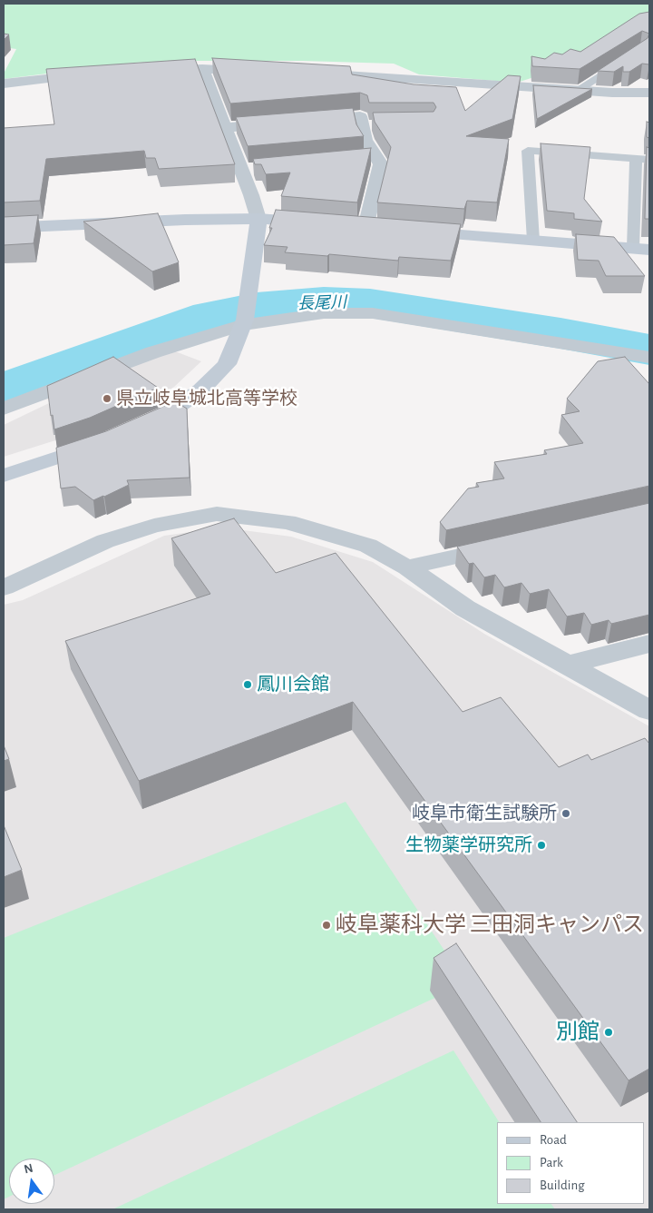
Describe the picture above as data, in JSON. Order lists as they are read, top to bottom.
{
  "water": ["長尾川"],
  "places": [
    "県立岐阜城北高等学校",
    "鳳川会館",
    "岐阜市衛生試験所",
    "生物薬学研究所",
    "岐阜薬科大学 三田洞キャンパス",
    "別館"
  ],
  "legend": ["Road", "Park", "Building"],
  "north": "top"
}
